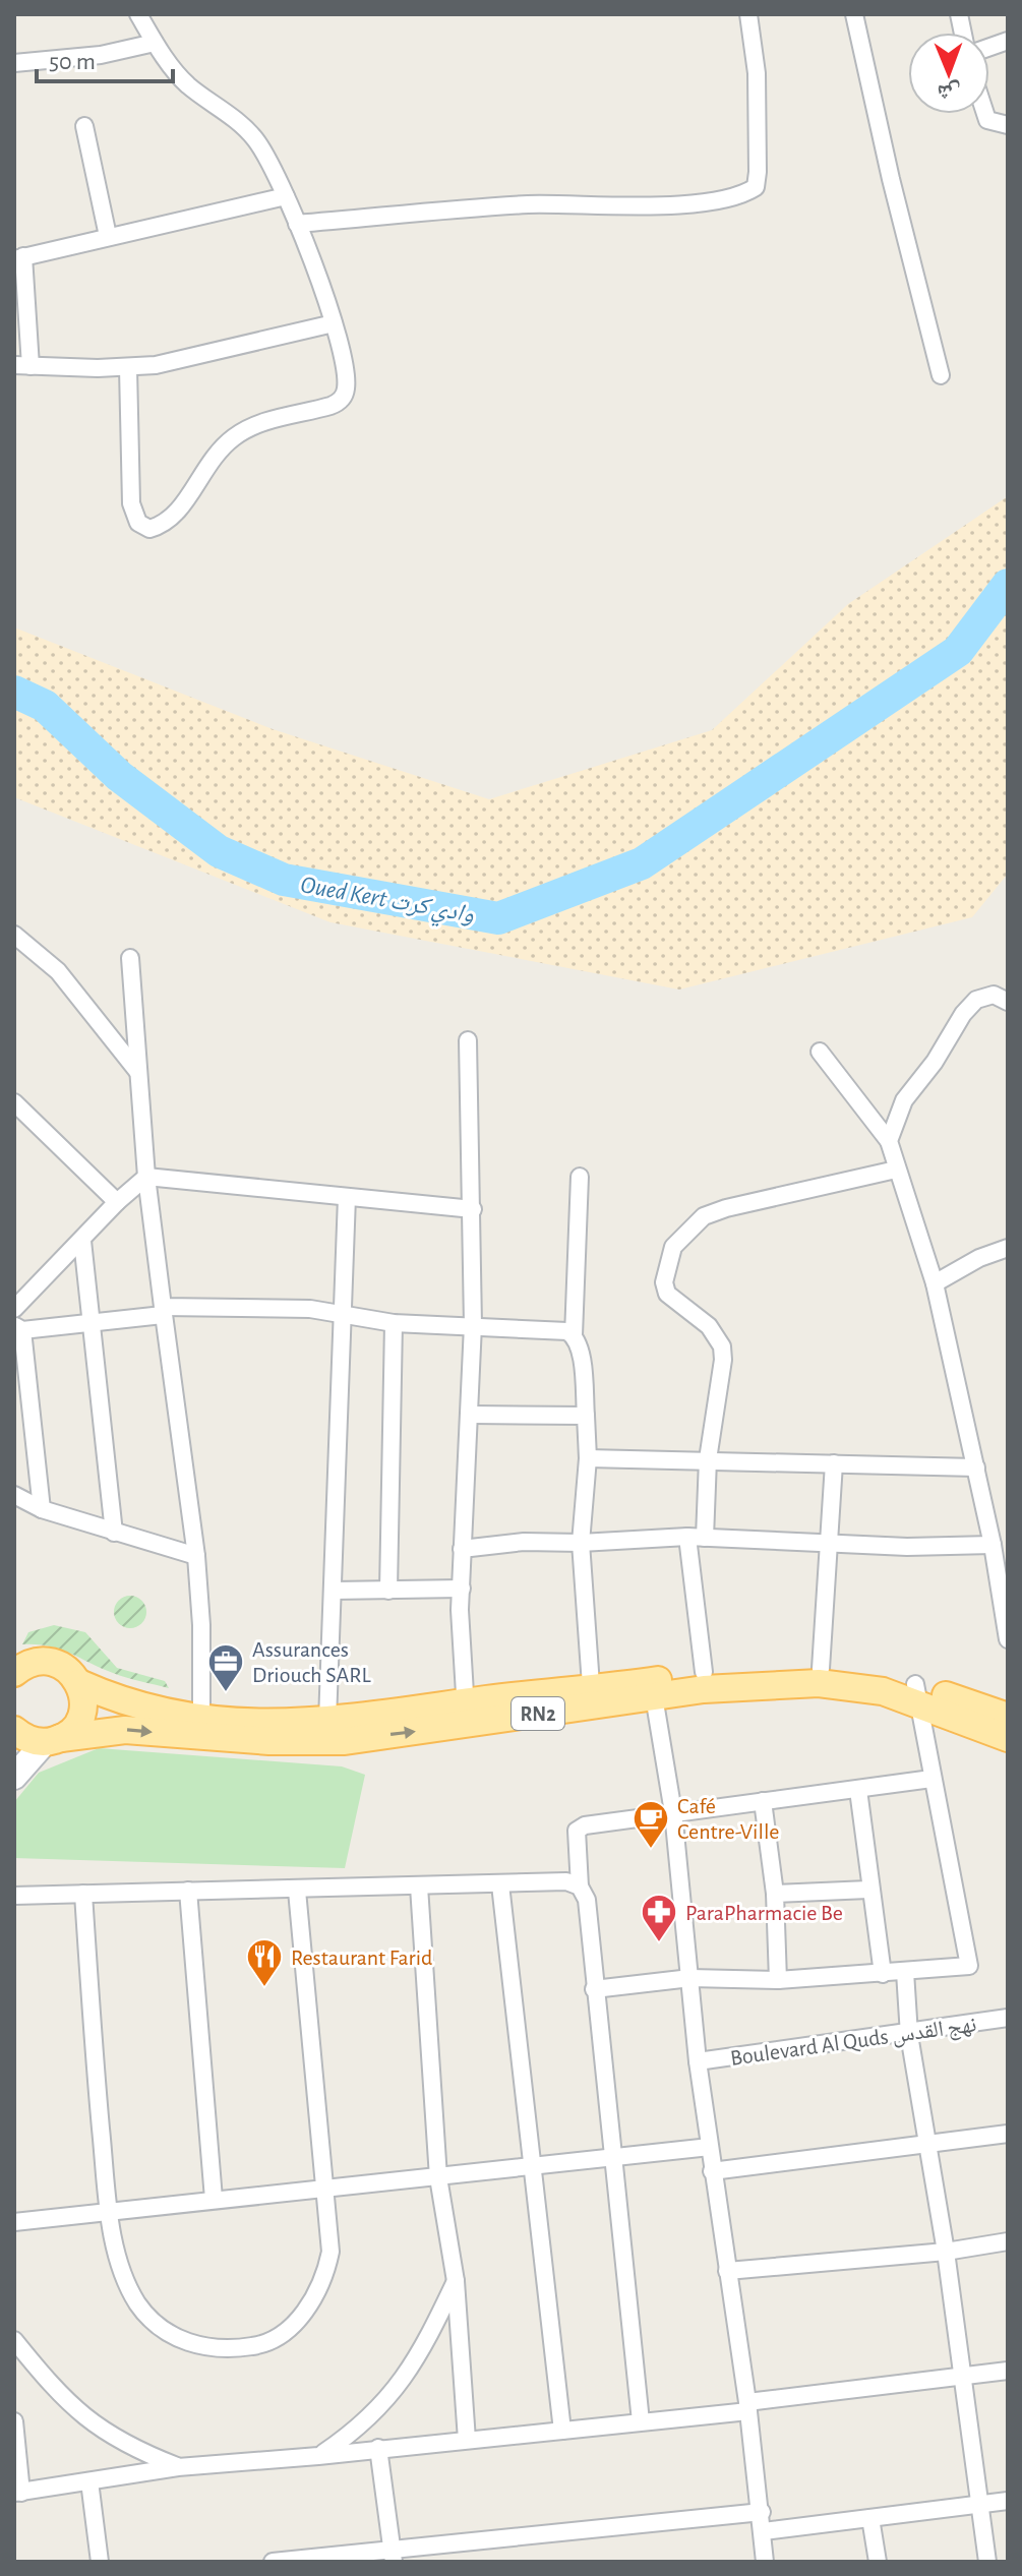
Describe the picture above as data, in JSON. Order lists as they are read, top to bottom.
{
  "streets": {
    "main road": ["RN2"],
    "street": ["Boulevard Al Quds نهج القدس"]
  },
  "water": ["Oued Kert وادي كرت"],
  "places": {
    "office": ["Assurances Driouch SARL"],
    "cafe": ["Café Centre-Ville"],
    "pharmacy": ["ParaPharmacie Be"],
    "restaurant": ["Restaurant Farid"]
  },
  "scale_bar": "50 m",
  "north": "bottom"
}
